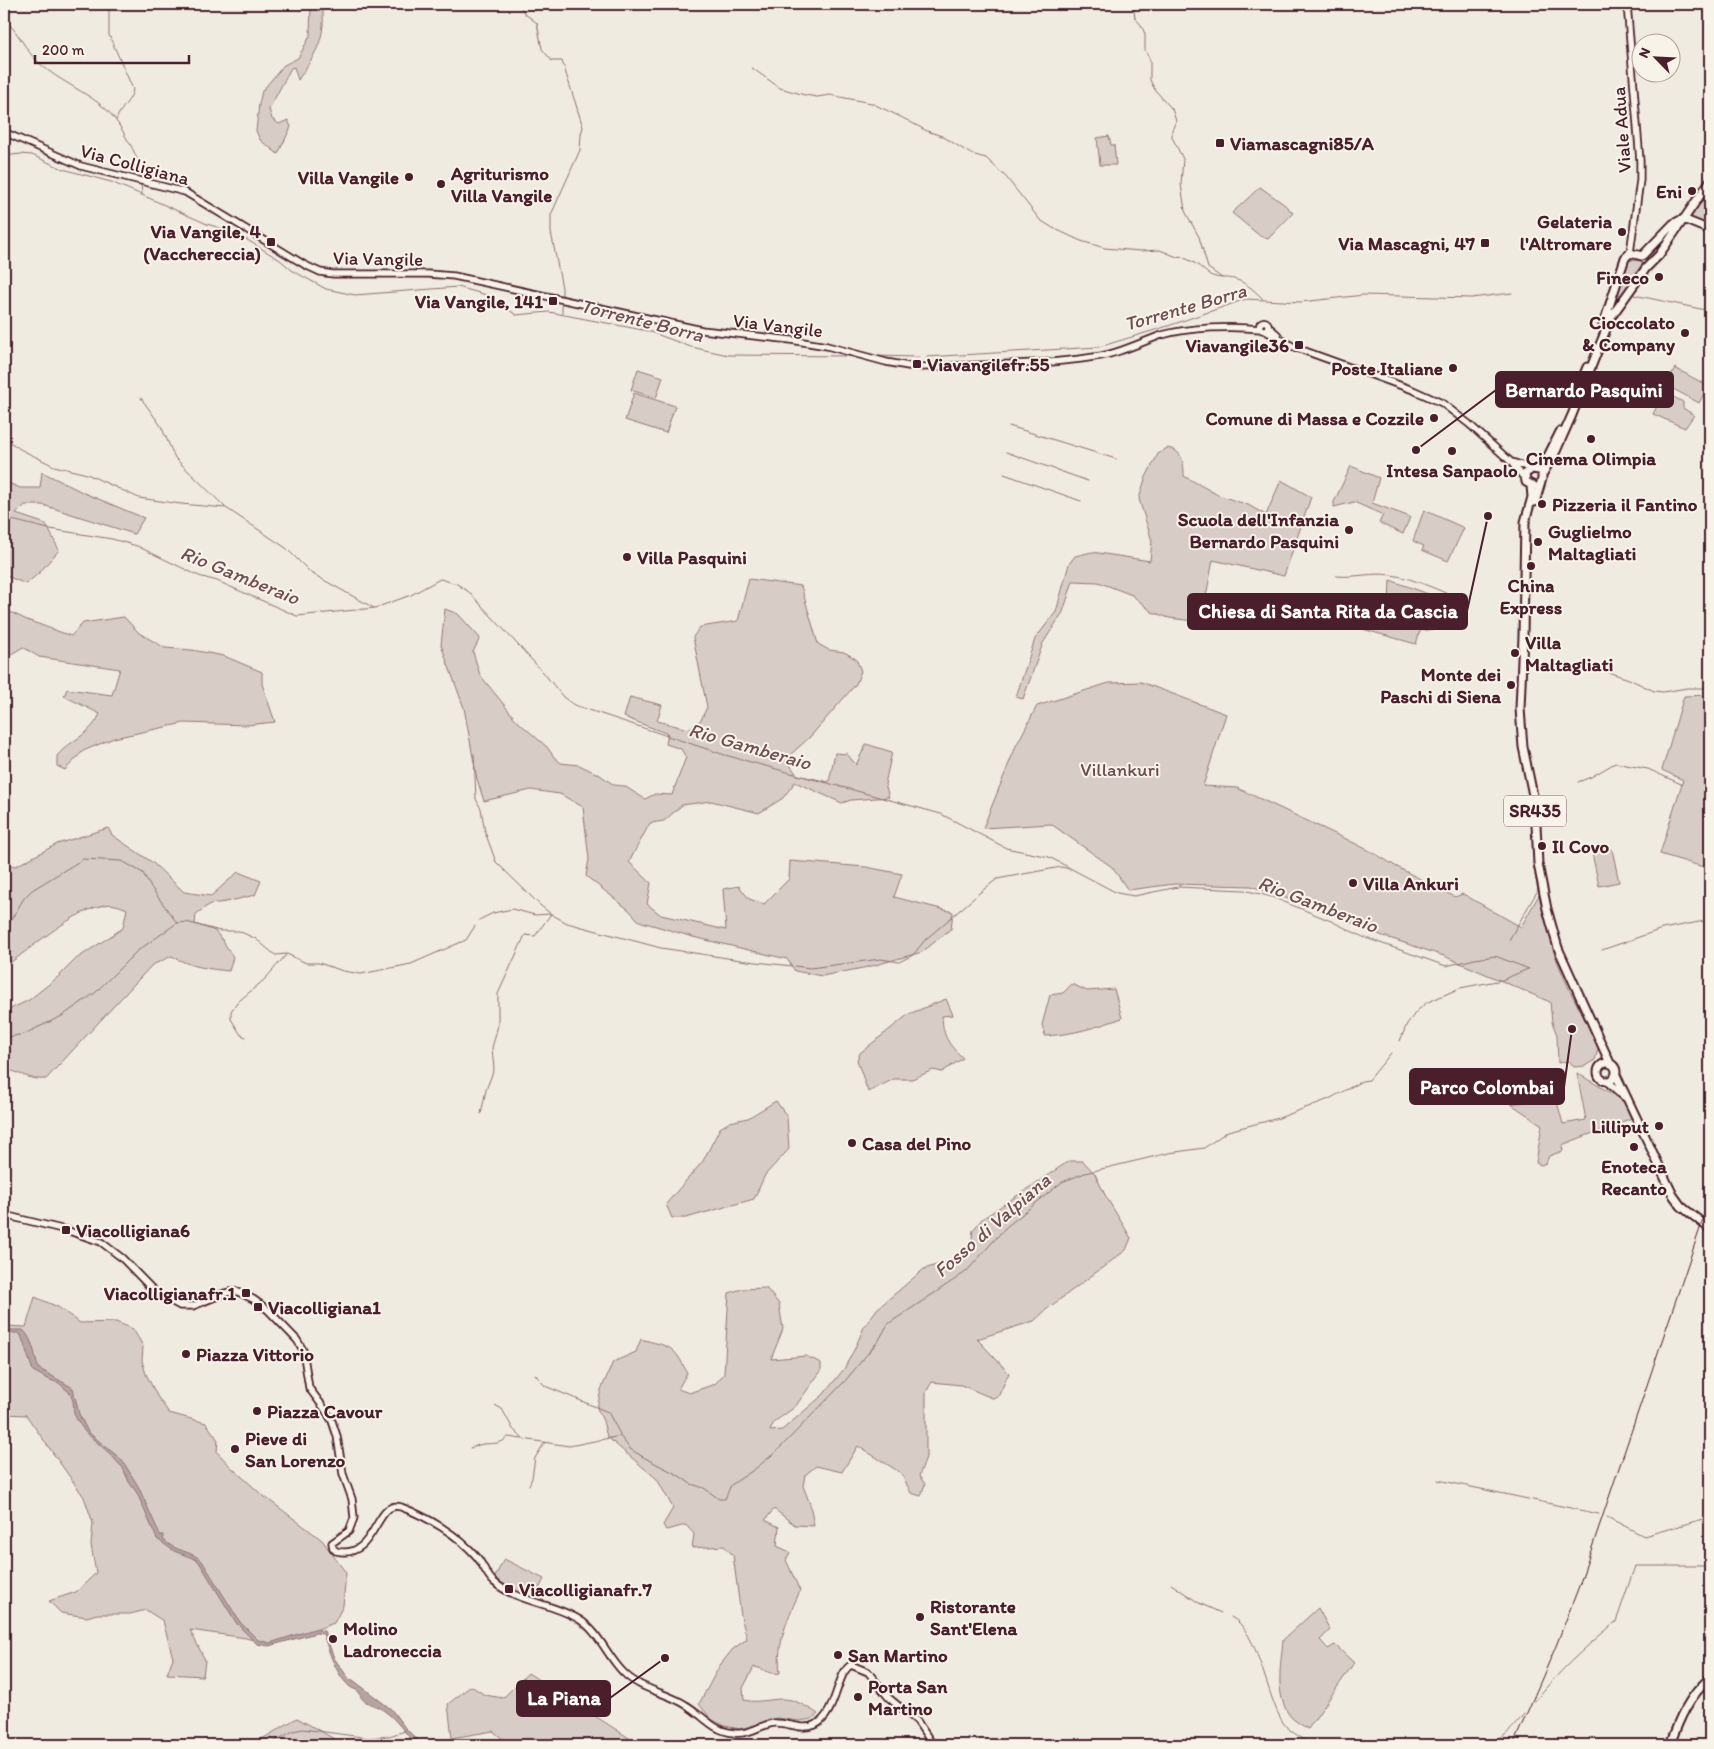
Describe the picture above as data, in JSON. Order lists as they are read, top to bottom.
{
  "streets": {
    "main road": ["SR435"],
    "street": ["Viale Adua", "Via Colligiana", "Via Vangile"]
  },
  "crossings": [
    ["Via Colligiana", "Via Vangile"]
  ],
  "water": ["Torrente Borra", "Rio Gamberaio", "Fosso di Valpiana"],
  "parks": ["Villankuri"],
  "places": {
    "transit": [
      "Viamascagni85/A",
      "Via Vangile, 4 (Vacchereccia)",
      "Via Mascagni, 47",
      "Via Vangile, 141",
      "Viavangile36",
      "Viavangilefr.55",
      "Viacolligiana6",
      "Viacolligianafr.1",
      "Viacolligiana1",
      "Viacolligianafr.7"
    ],
    "other": [
      "Villa Vangile",
      "Agriturismo Villa Vangile",
      "Eni",
      "Gelateria l'Altromare",
      "Fineco",
      "Cioccolato & Company",
      "Poste Italiane",
      "Comune di Massa e Cozzile",
      "Cinema Olimpia",
      "Bernardo Pasquini",
      "Intesa Sanpaolo",
      "Pizzeria il Fantino",
      "Chiesa di Santa Rita da Cascia",
      "Scuola dell'Infanzia Bernardo Pasquini",
      "Guglielmo Maltagliati",
      "Villa Pasquini",
      "China Express",
      "Villa Maltagliati",
      "Monte dei Paschi di Siena",
      "Il Covo",
      "Villa Ankuri",
      "Parco Colombai",
      "Lilliput",
      "Casa del Pino",
      "Enoteca Recanto",
      "Piazza Vittorio",
      "Piazza Cavour",
      "Pieve di San Lorenzo",
      "Ristorante Sant'Elena",
      "Molino Ladroneccia",
      "San Martino",
      "La Piana",
      "Porta San Martino"
    ]
  },
  "scale_bar": "200 m",
  "north": "top left"
}
